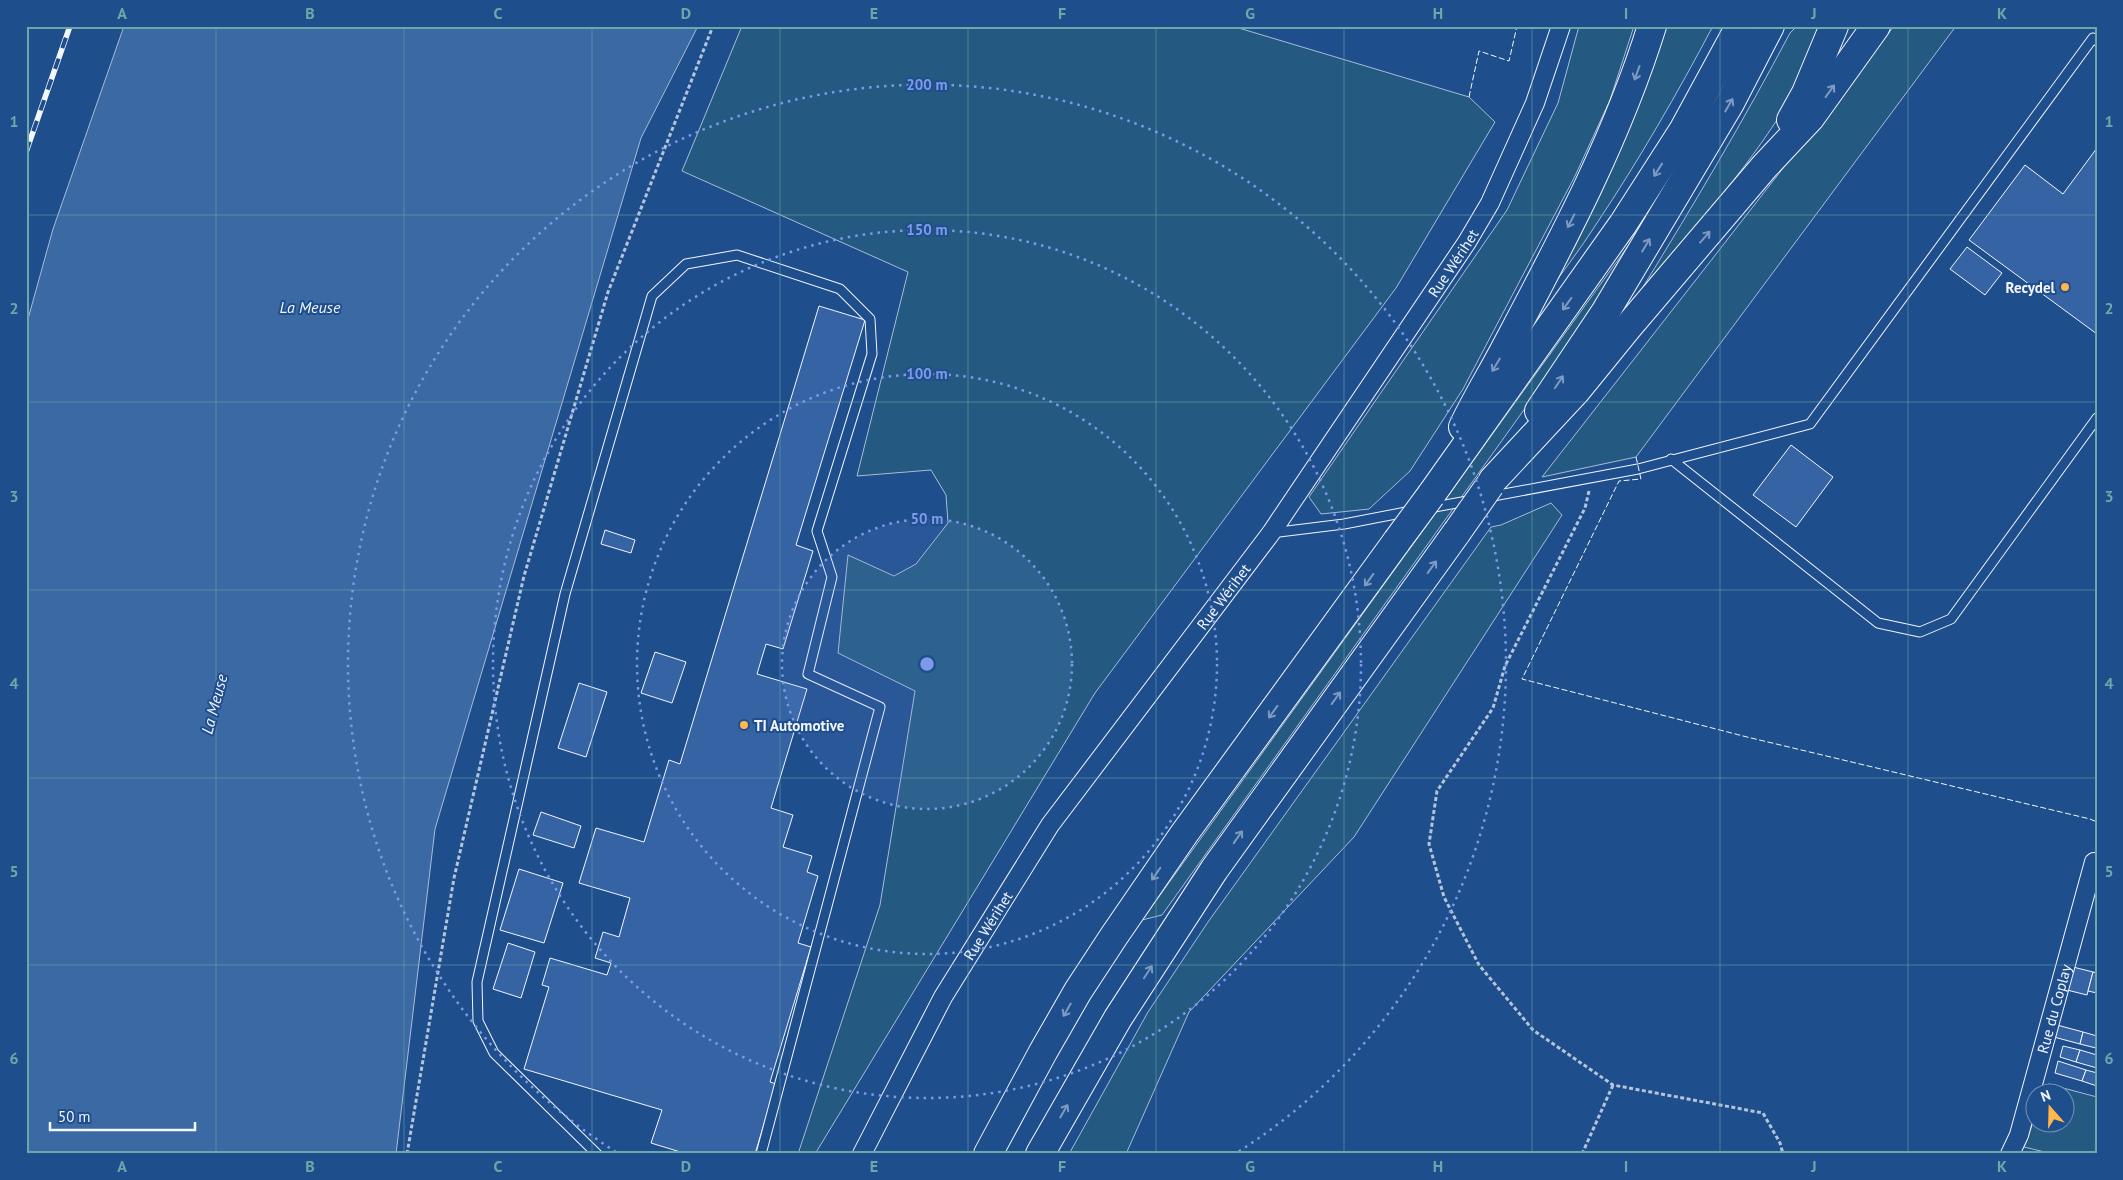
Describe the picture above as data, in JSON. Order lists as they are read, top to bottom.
{
  "streets": {
    "street": ["Rue Wérihet", "Rue du Coplay"]
  },
  "water": ["La Meuse"],
  "places": ["Recydel", "TI Automotive"],
  "scale_bar": "50 m",
  "north": "top",
  "grid": {
    "columns": [
      "A",
      "B",
      "C",
      "D",
      "E",
      "F",
      "G",
      "H",
      "I",
      "J",
      "K"
    ],
    "rows": [
      "1",
      "2",
      "3",
      "4",
      "5",
      "6"
    ]
  },
  "rings": [
    "200 m",
    "150 m",
    "100 m",
    "50 m"
  ]
}
